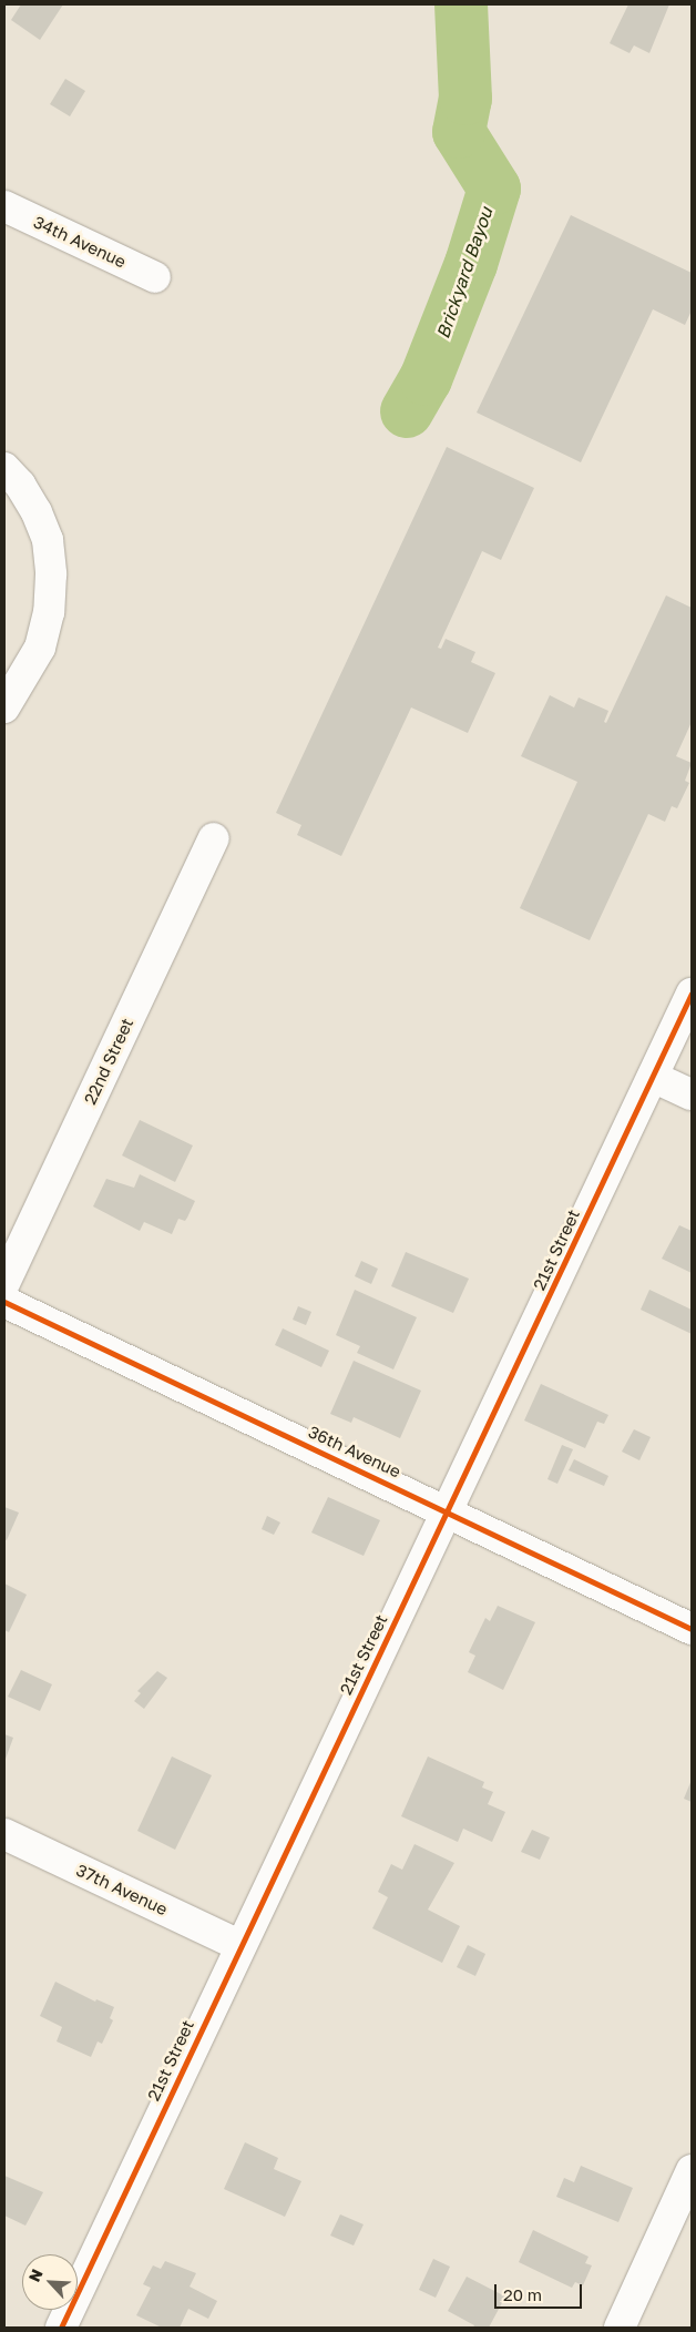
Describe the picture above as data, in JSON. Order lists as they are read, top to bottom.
{
  "streets": {
    "street": [
      "34th Avenue",
      "22nd Street",
      "21st Street",
      "36th Avenue",
      "37th Avenue"
    ]
  },
  "crossings": [
    ["21st Street", "36th Avenue"],
    ["21st Street", "37th Avenue"]
  ],
  "water": ["Brickyard Bayou"],
  "scale_bar": "20 m",
  "north": "top left"
}
